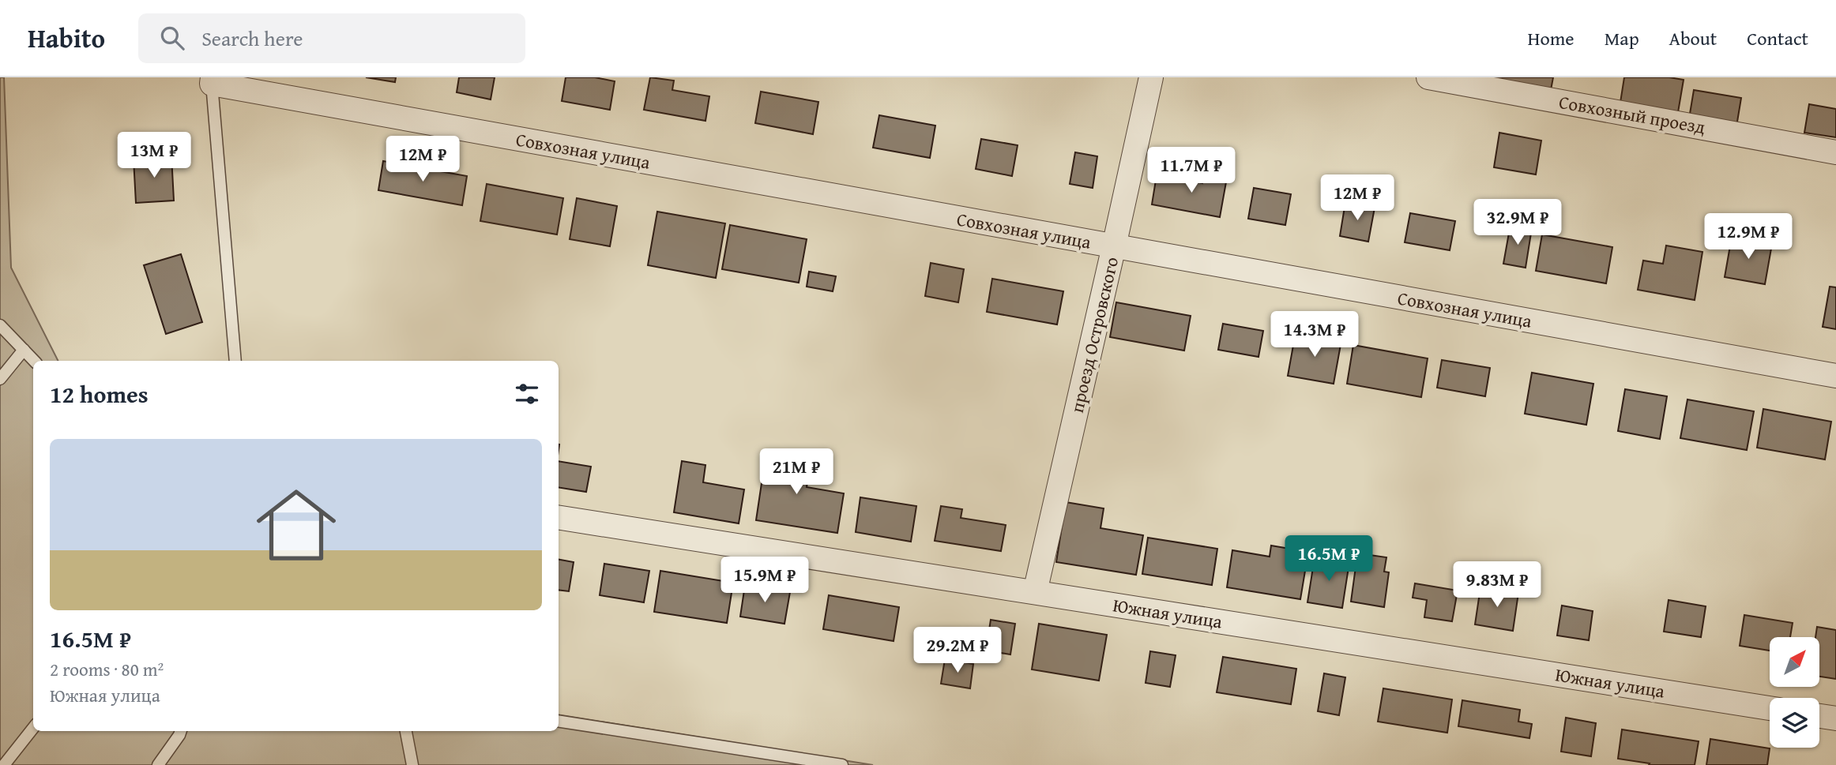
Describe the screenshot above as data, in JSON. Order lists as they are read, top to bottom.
{
  "streets": {
    "street": [
      "Совхозный проезд",
      "Совхозная улица",
      "проезд Островского",
      "Южная улица"
    ]
  },
  "crossings": [
    ["Совхозная улица", "проезд Островского"],
    ["проезд Островского", "Южная улица"]
  ],
  "north": "top right",
  "page": {
    "header": "Habito",
    "search": "Search here",
    "nav": [
      "Home",
      "Map",
      "About",
      "Contact"
    ],
    "price": [
      "13M ₽",
      "12M ₽",
      "11.7M ₽",
      "12M ₽",
      "32.9M ₽",
      "12.9M ₽",
      "14.3M ₽",
      "21M ₽",
      "16.5M ₽",
      "15.9M ₽",
      "9.83M ₽",
      "29.2M ₽"
    ],
    "heading": "12 homes",
    "list": [
      {
        "name": "16.5M ₽",
        "note": "2 rooms · 80 m² · Южная улица"
      }
    ]
  }
}
